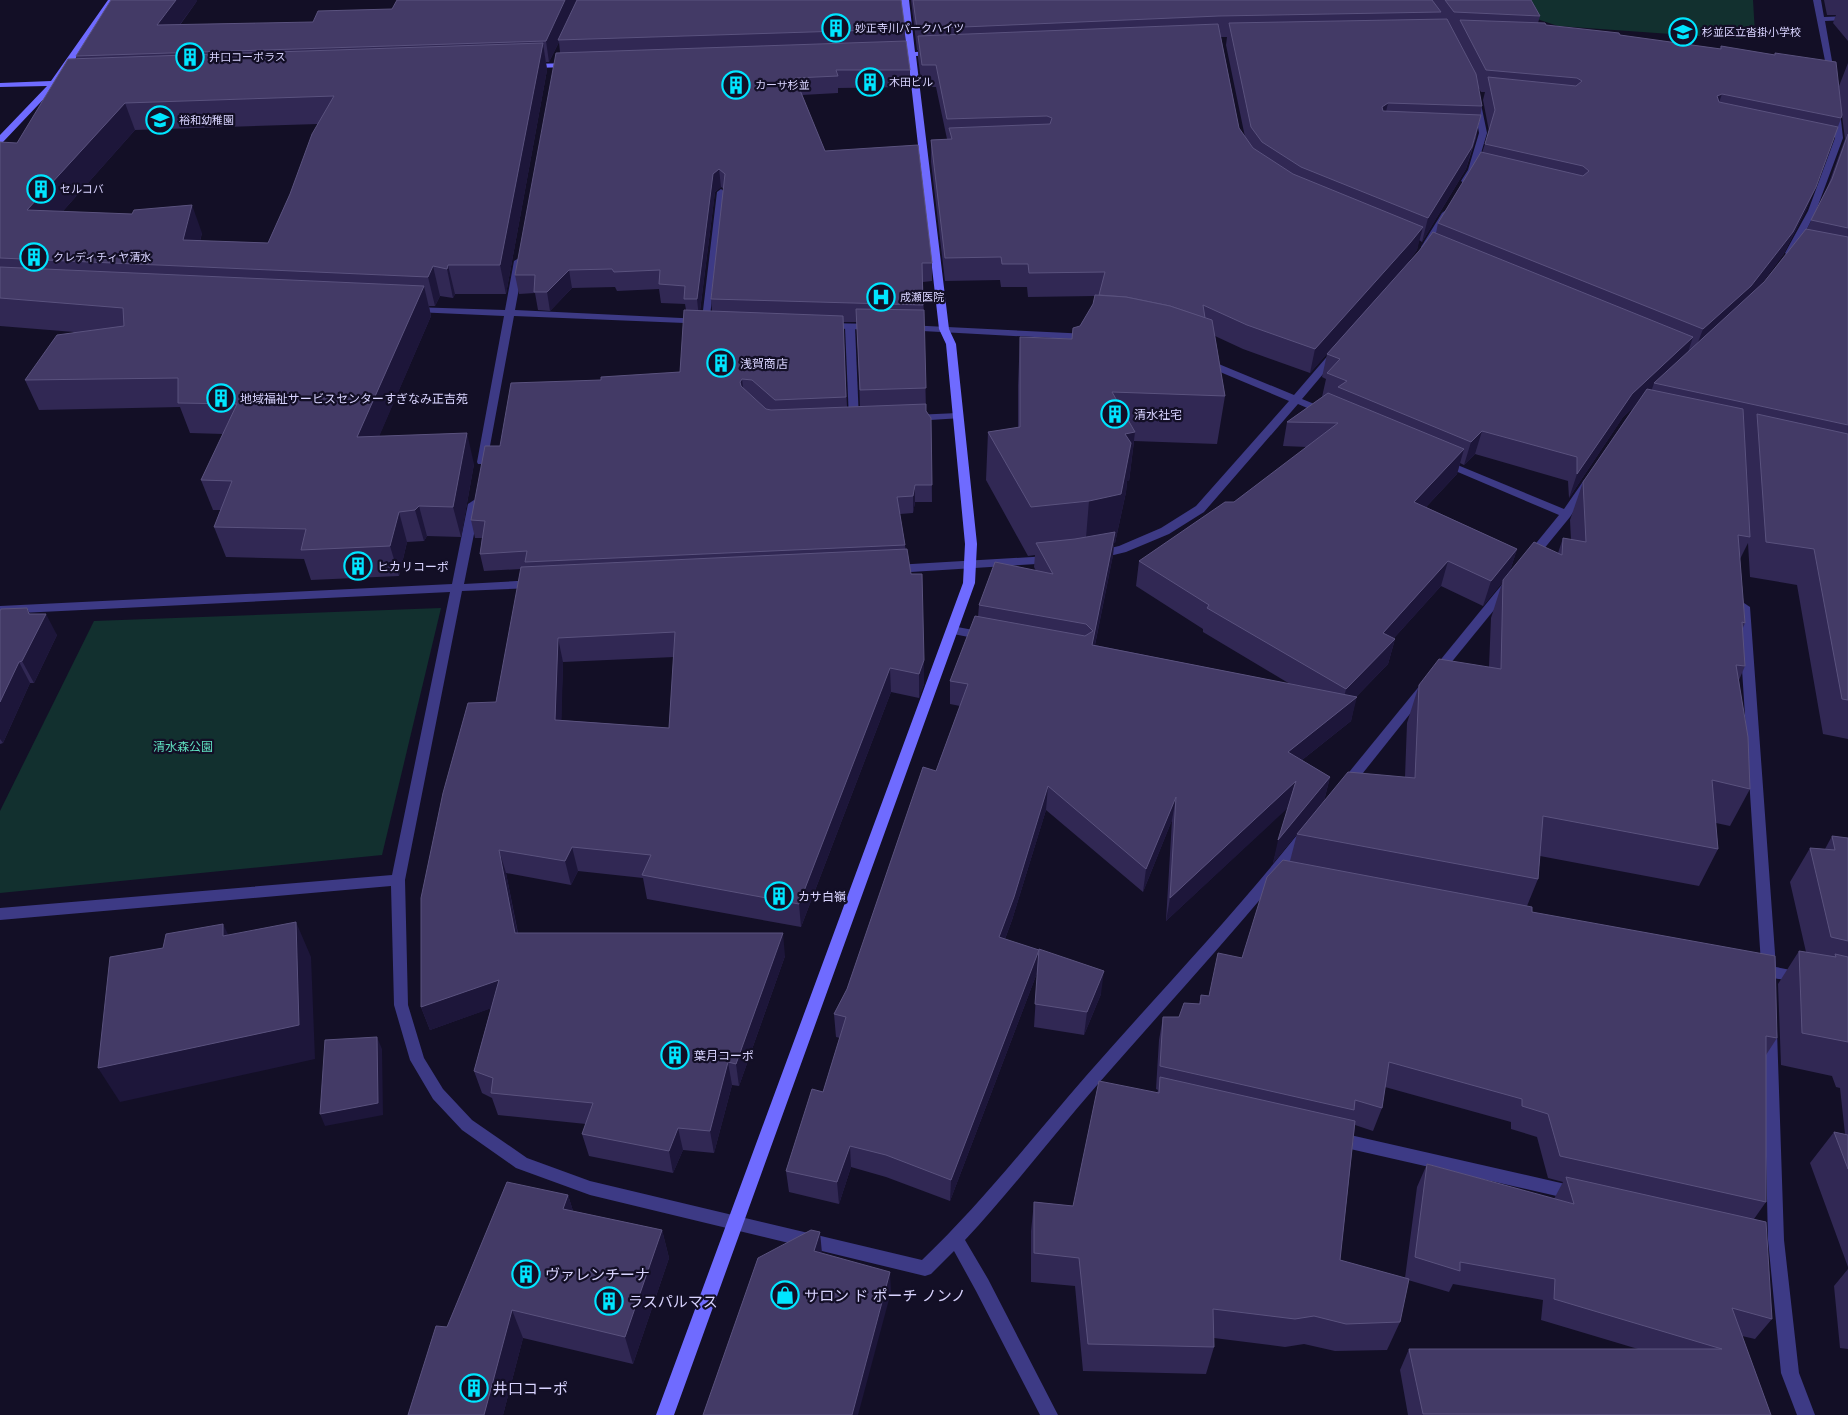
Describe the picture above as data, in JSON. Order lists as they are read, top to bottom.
{
  "parks": ["清水森公園"],
  "places": {
    "building": [
      "妙正寺川パークハイツ",
      "井口コーポラス",
      "木田ビル",
      "カーサ杉並",
      "セルコバ",
      "クレディチィヤ清水",
      "浅賀商店",
      "地域福祉サービスセンターすぎなみ正吉苑",
      "清水社宅",
      "ヒカリコーポ",
      "カサ白嶺",
      "葉月コーポ",
      "ヴァレンチーナ",
      "ラスパルマス",
      "井口コーポ"
    ],
    "school or university": ["杉並区立沓掛小学校", "裕和幼稚園"],
    "hospital": ["成瀬医院"],
    "shop": ["サロン ド ポーチ ノンノ"]
  }
}
